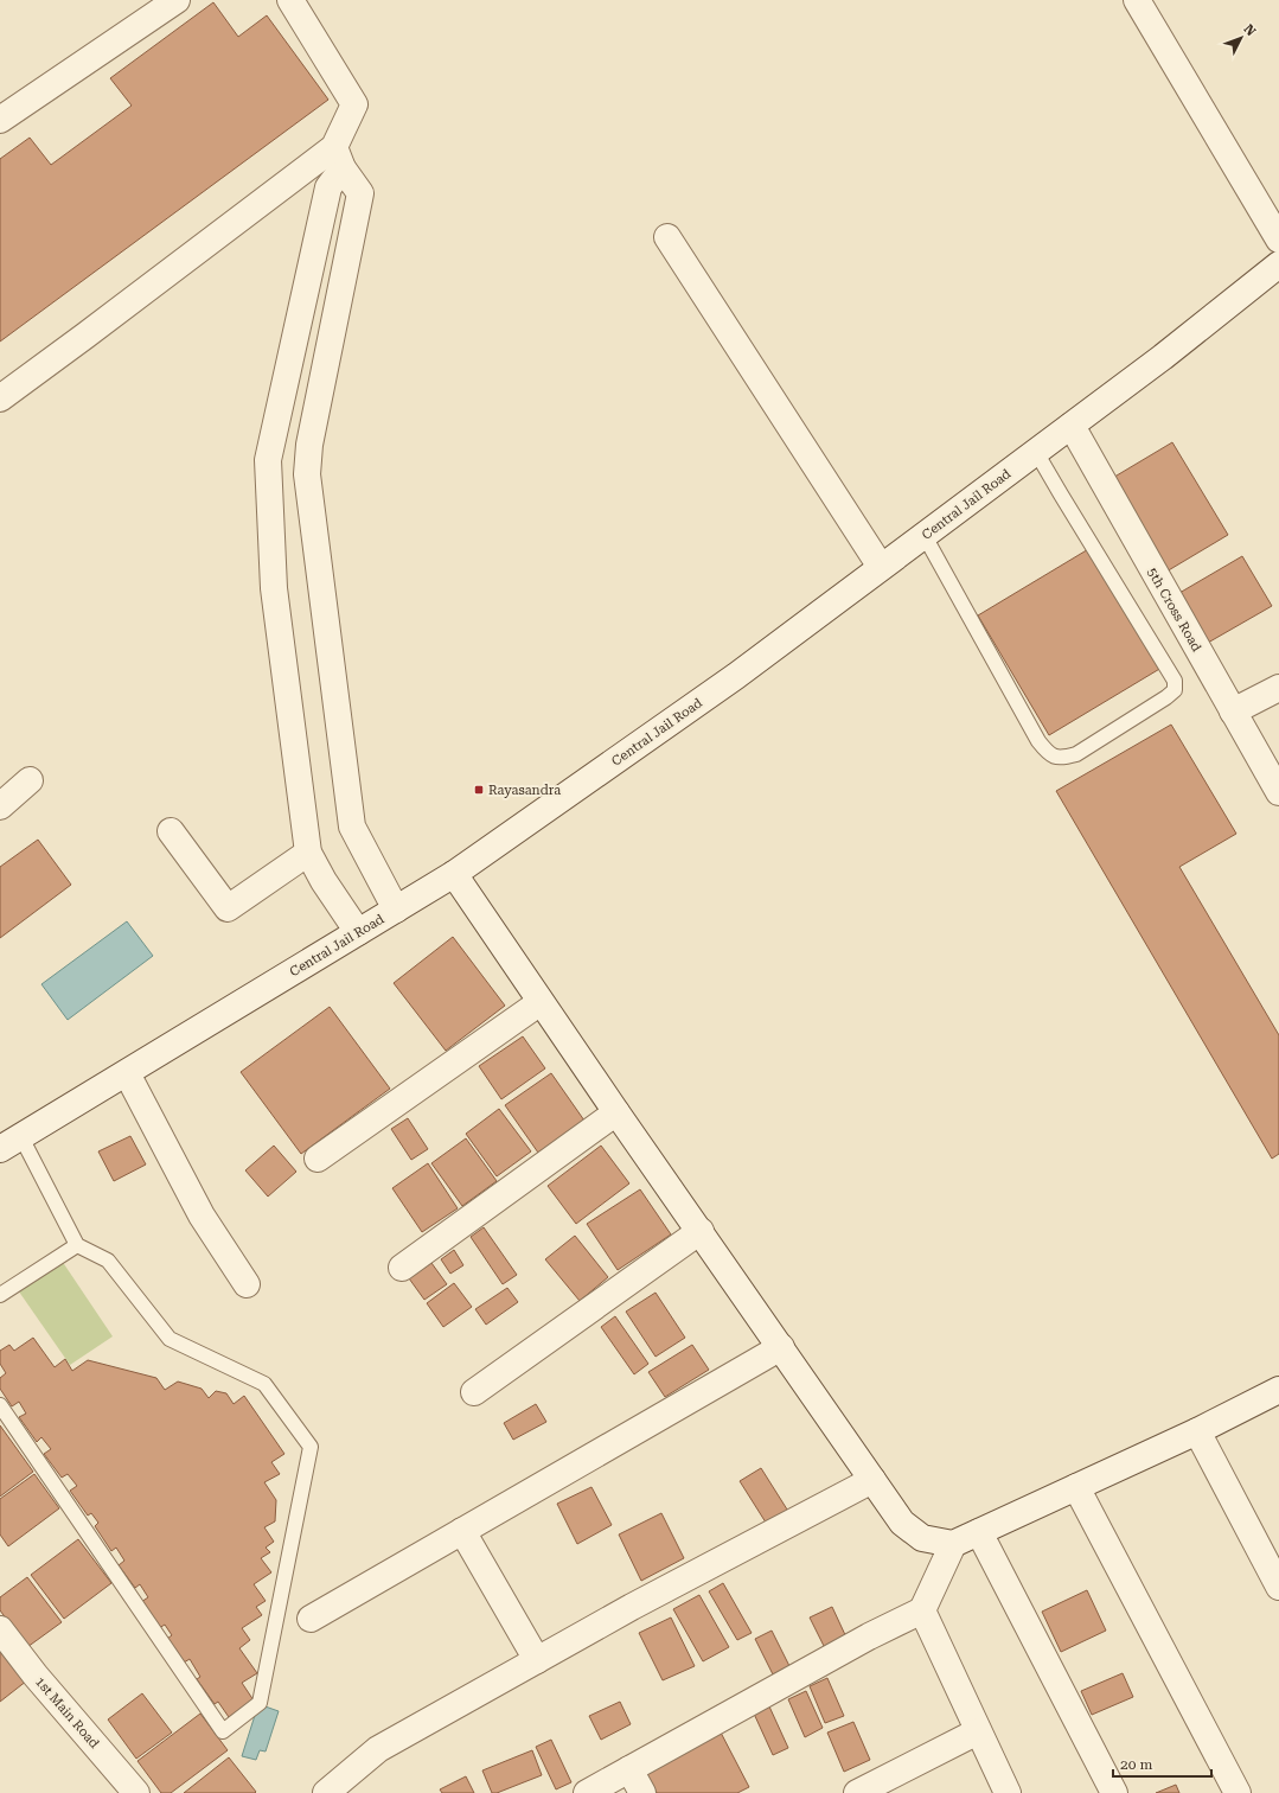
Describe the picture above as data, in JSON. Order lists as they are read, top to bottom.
{
  "streets": {
    "street": ["Central Jail Road", "5th Cross Road", "1st Main Road"]
  },
  "crossings": [
    ["Central Jail Road", "5th Cross Road"]
  ],
  "places": {
    "transit": ["Rayasandra"]
  },
  "scale_bar": "20 m",
  "north": "top right"
}
